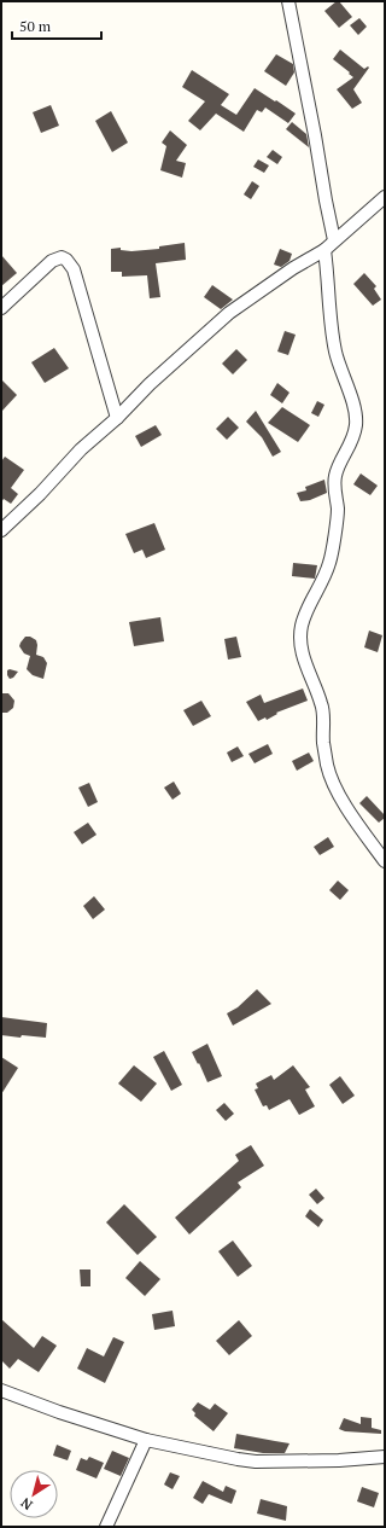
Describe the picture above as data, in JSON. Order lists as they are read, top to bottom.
{
  "scale_bar": "50 m",
  "north": "bottom left"
}
